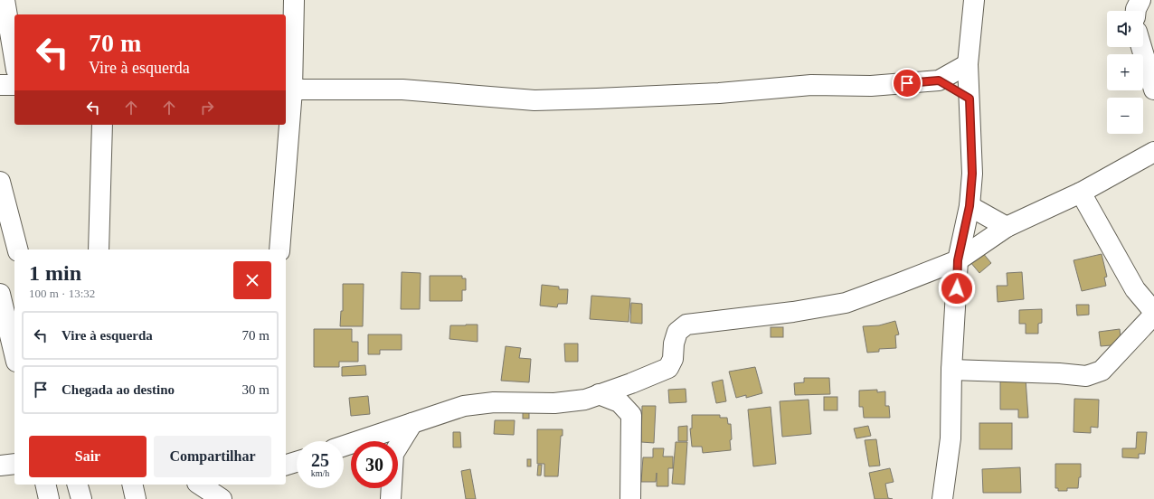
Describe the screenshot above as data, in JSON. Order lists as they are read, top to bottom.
{
  "page": {
    "map_buttons": ["+", "−"],
    "turn": ["70 m", "Vire à esquerda"],
    "heading": ["1 min", "100 m · 13:32"],
    "list": [
      {
        "name": "Vire à esquerda",
        "value": "70 m"
      },
      {
        "name": "Chegada ao destino",
        "value": "30 m"
      }
    ],
    "buttons": ["Sair", "Compartilhar"],
    "speed": "25 km/h",
    "limit": "30"
  }
}
